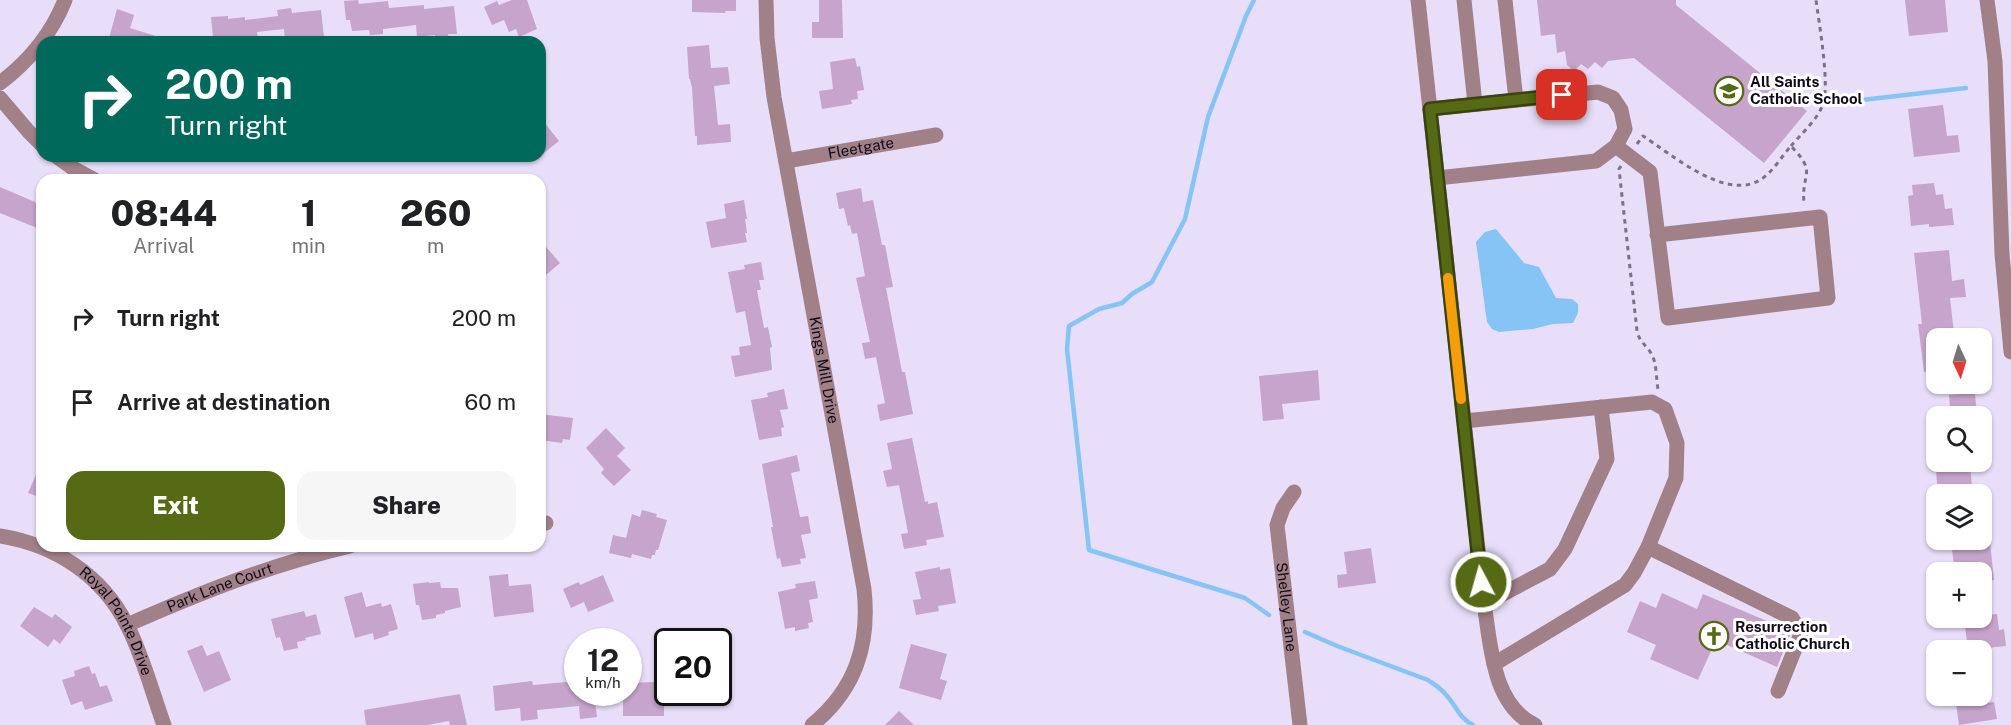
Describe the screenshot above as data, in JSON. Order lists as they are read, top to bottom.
{
  "streets": {
    "street": [
      "Fleetgate",
      "Kings Mill Drive",
      "Park Lane Court",
      "Shelley Lane",
      "Royal Pointe Drive"
    ]
  },
  "crossings": [
    ["Fleetgate", "Kings Mill Drive"],
    ["Park Lane Court", "Royal Pointe Drive"]
  ],
  "places": {
    "school or university": ["All Saints Catholic School"],
    "church": ["Resurrection Catholic Church"]
  },
  "north": "bottom",
  "page": {
    "turn": ["200 m", "Turn right"],
    "eta": [
      "08:44",
      "Arrival",
      "1",
      "min",
      "260",
      "m"
    ],
    "list": [
      {
        "name": "Turn right",
        "value": "200 m"
      },
      {
        "name": "Arrive at destination",
        "value": "60 m"
      }
    ],
    "map_buttons": ["+", "−"],
    "buttons": ["Exit", "Share"],
    "speed": "12 km/h",
    "limit": "20"
  }
}
